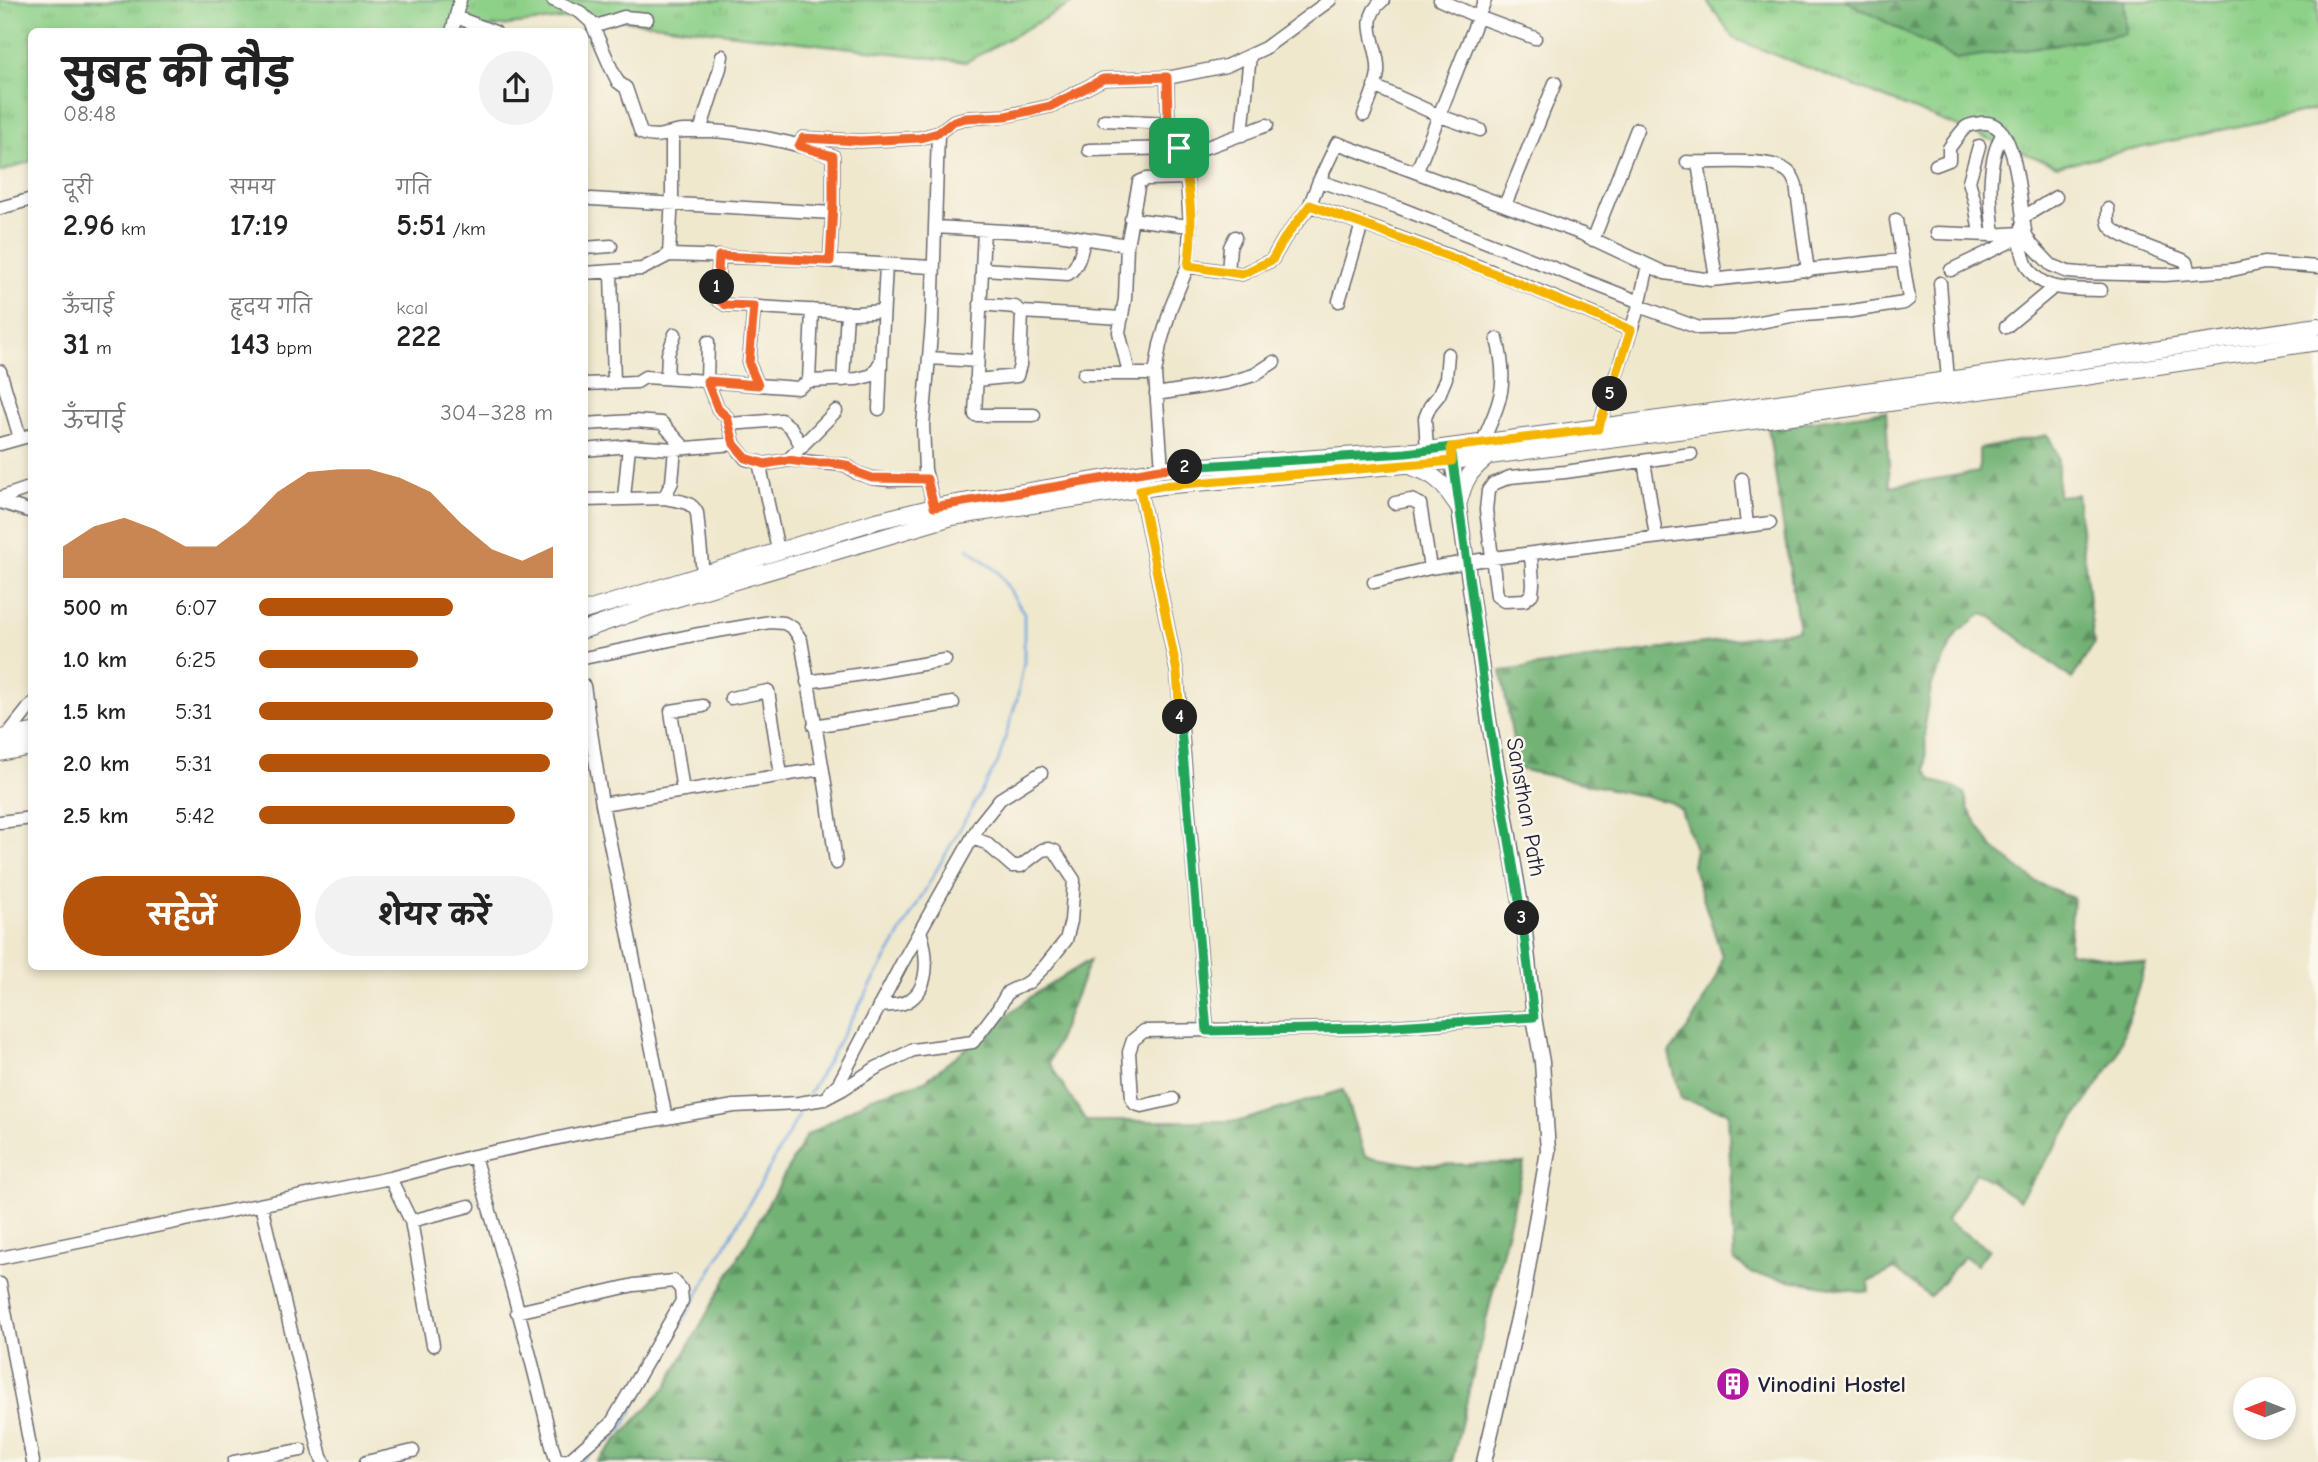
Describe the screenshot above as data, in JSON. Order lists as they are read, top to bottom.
{
  "streets": {
    "street": ["Sansthan Path"]
  },
  "places": {
    "building": ["Vinodini Hostel"]
  },
  "north": "left",
  "page": {
    "heading": ["सुबह की दौड़", "08:48"],
    "stats": [
      ["दूरी", "2.96 km"],
      ["समय", "17:19"],
      ["गति", "5:51 /km"],
      ["ऊँचाई", "31 m"],
      ["हृदय गति", "143 bpm"],
      ["kcal", "222"]
    ],
    "pins": [
      "1",
      "5",
      "2",
      "4",
      "3"
    ],
    "chart": ["ऊँचाई", "304–328 m"],
    "list": [
      {
        "name": "500 m",
        "note": "6:07"
      },
      {
        "name": "1.0 km",
        "note": "6:25"
      },
      {
        "name": "1.5 km",
        "note": "5:31"
      },
      {
        "name": "2.0 km",
        "note": "5:31"
      },
      {
        "name": "2.5 km",
        "note": "5:42"
      }
    ],
    "buttons": ["सहेजें", "शेयर करें"]
  }
}
